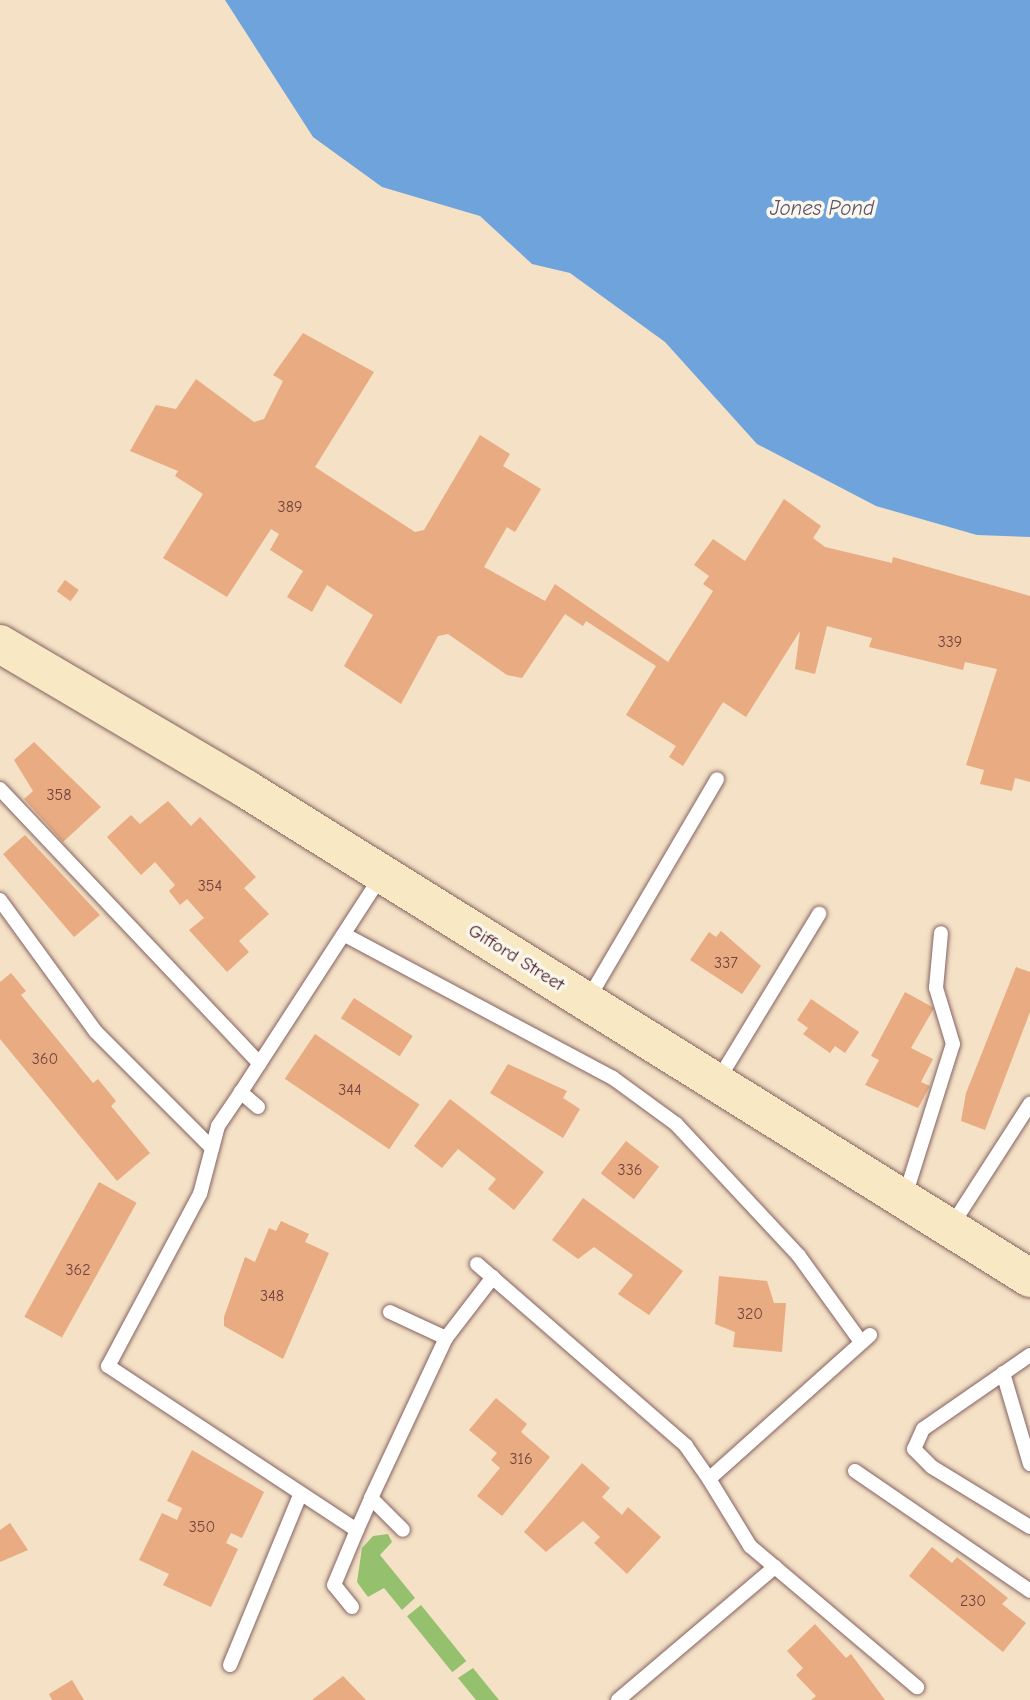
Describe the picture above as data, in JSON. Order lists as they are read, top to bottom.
{
  "streets": {
    "main road": ["Gifford Street"]
  },
  "water": ["Jones Pond"],
  "house_numbers": [
    "389",
    "339",
    "358",
    "354",
    "337",
    "360",
    "344",
    "336",
    "362",
    "348",
    "320",
    "316",
    "350",
    "230"
  ]
}
